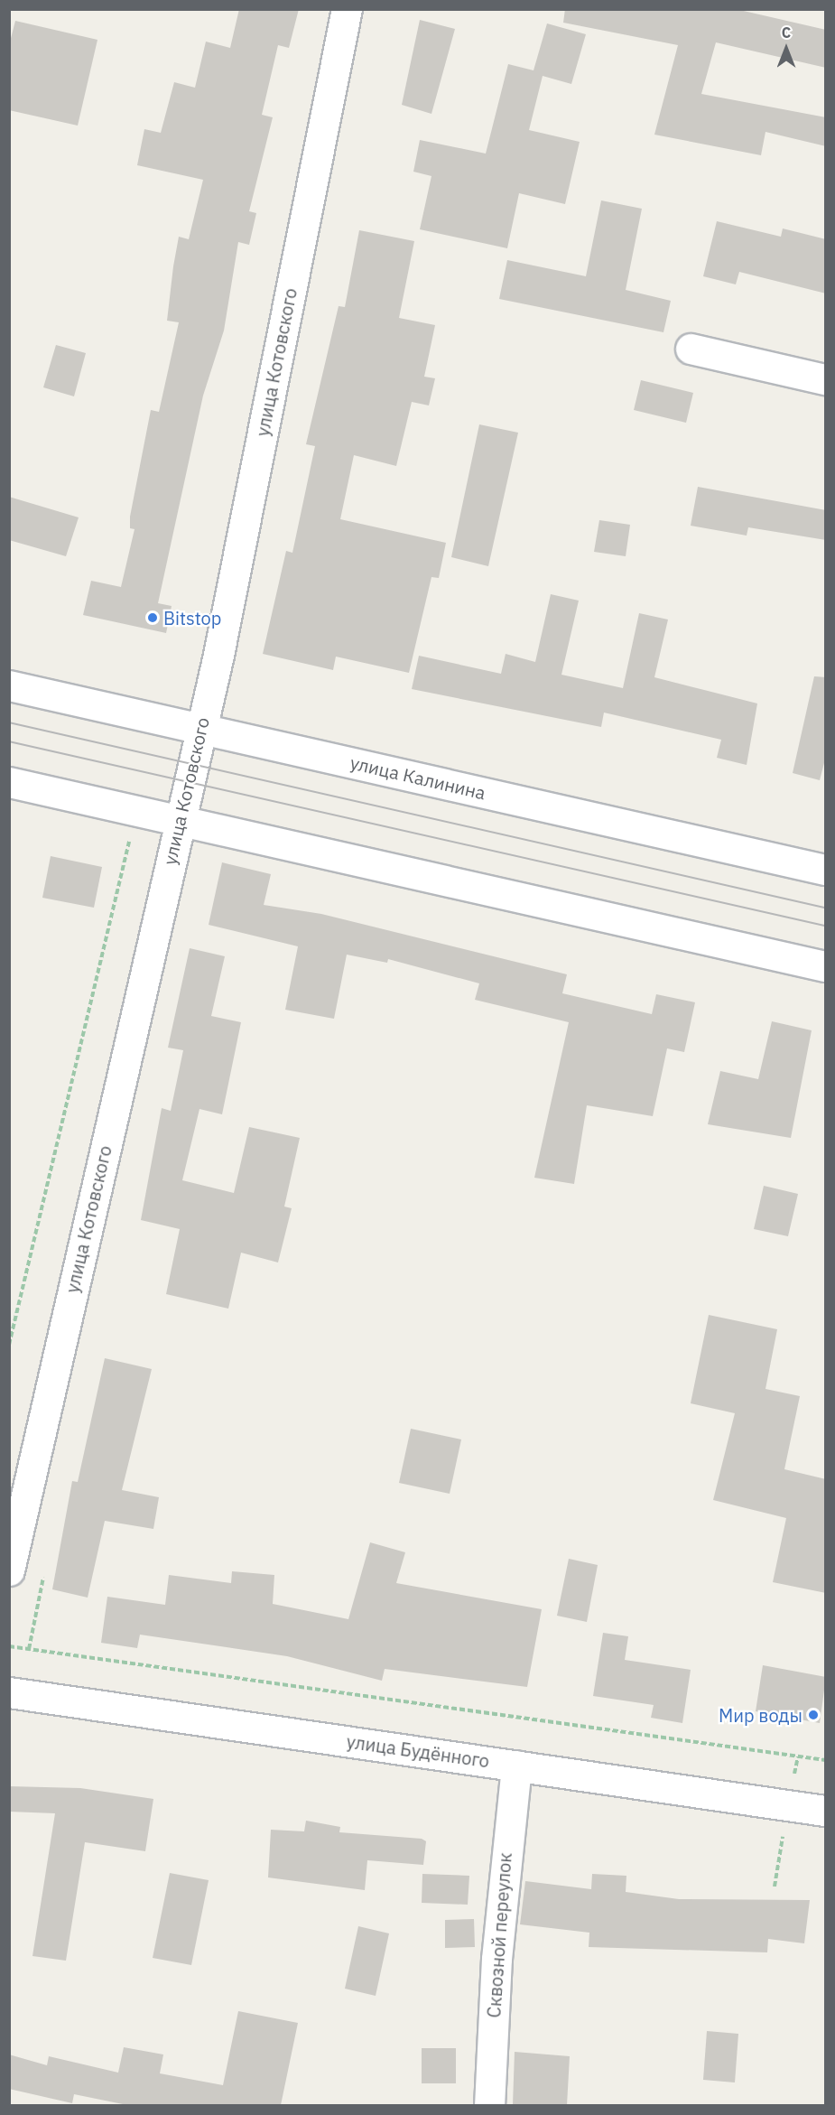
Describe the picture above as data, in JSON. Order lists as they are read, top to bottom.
{
  "streets": {
    "street": [
      "улица Котовского",
      "улица Калинина",
      "улица Будённого",
      "Сквозной переулок"
    ]
  },
  "crossings": [
    ["улица Котовского", "улица Калинина"],
    ["улица Будённого", "Сквозной переулок"]
  ],
  "places": ["Bitstop", "Мир воды"],
  "north": "top"
}
